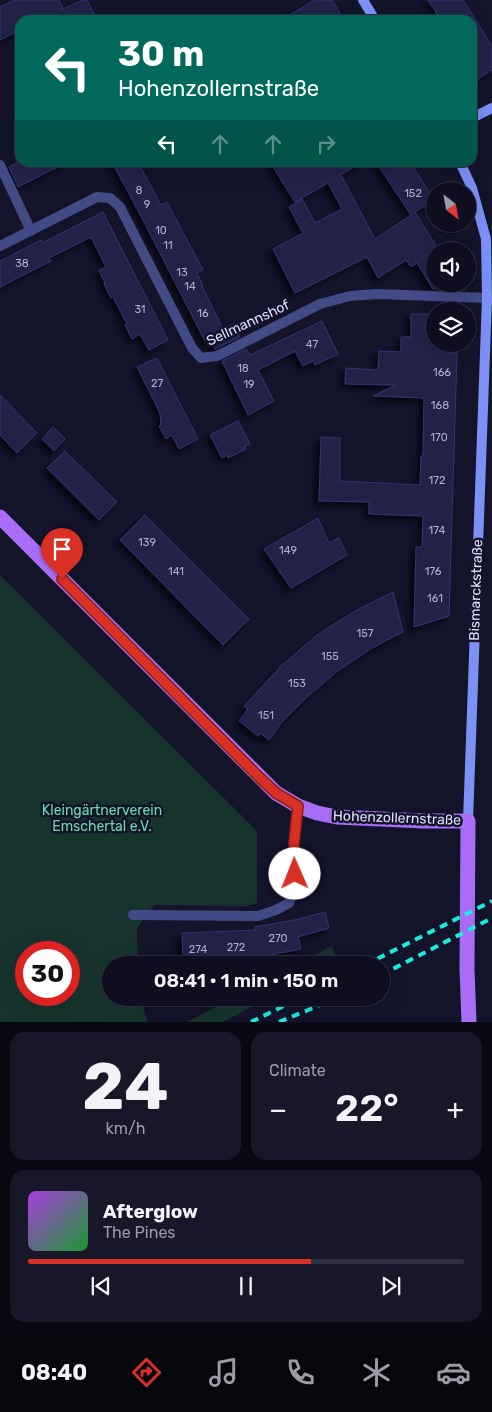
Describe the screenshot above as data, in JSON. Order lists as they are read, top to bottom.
{
  "streets": {
    "main road": ["Bismarckstraße", "Hohenzollernstraße"],
    "street": ["Sellmannshof"]
  },
  "crossings": [
    ["Sellmannshof", "Bismarckstraße"],
    ["Bismarckstraße", "Hohenzollernstraße"]
  ],
  "parks": ["Kleingärtnerverein Emschertal e.V."],
  "house_numbers": [
    "8",
    "152",
    "9",
    "10",
    "11",
    "38",
    "13",
    "14",
    "31",
    "16",
    "47",
    "18",
    "166",
    "27",
    "19",
    "168",
    "170",
    "172",
    "174",
    "139",
    "149",
    "141",
    "176",
    "161",
    "157",
    "155",
    "153",
    "151",
    "270",
    "272",
    "274"
  ],
  "north": "bottom right",
  "page": {
    "turn": ["30 m", "Hohenzollernstraße"],
    "limit": "30",
    "trip": "08:41 · 1 min · 150 m",
    "tile": [
      ["24", "km/h"],
      "Climate"
    ],
    "heat": ["−", "22°", "+"],
    "song": ["Afterglow", "The Pines"],
    "tabs": "08:40"
  }
}
